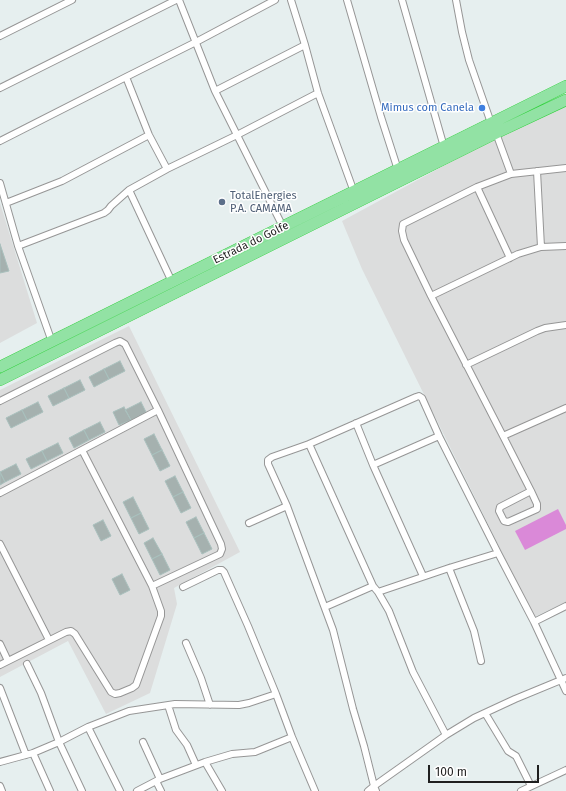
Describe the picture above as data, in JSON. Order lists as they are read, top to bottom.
{
  "streets": {
    "highway": ["Estrada do Golfe"]
  },
  "places": ["Mimus com Canela", "TotalEnergies P.A. CAMAMA"],
  "scale_bar": "100 m"
}
